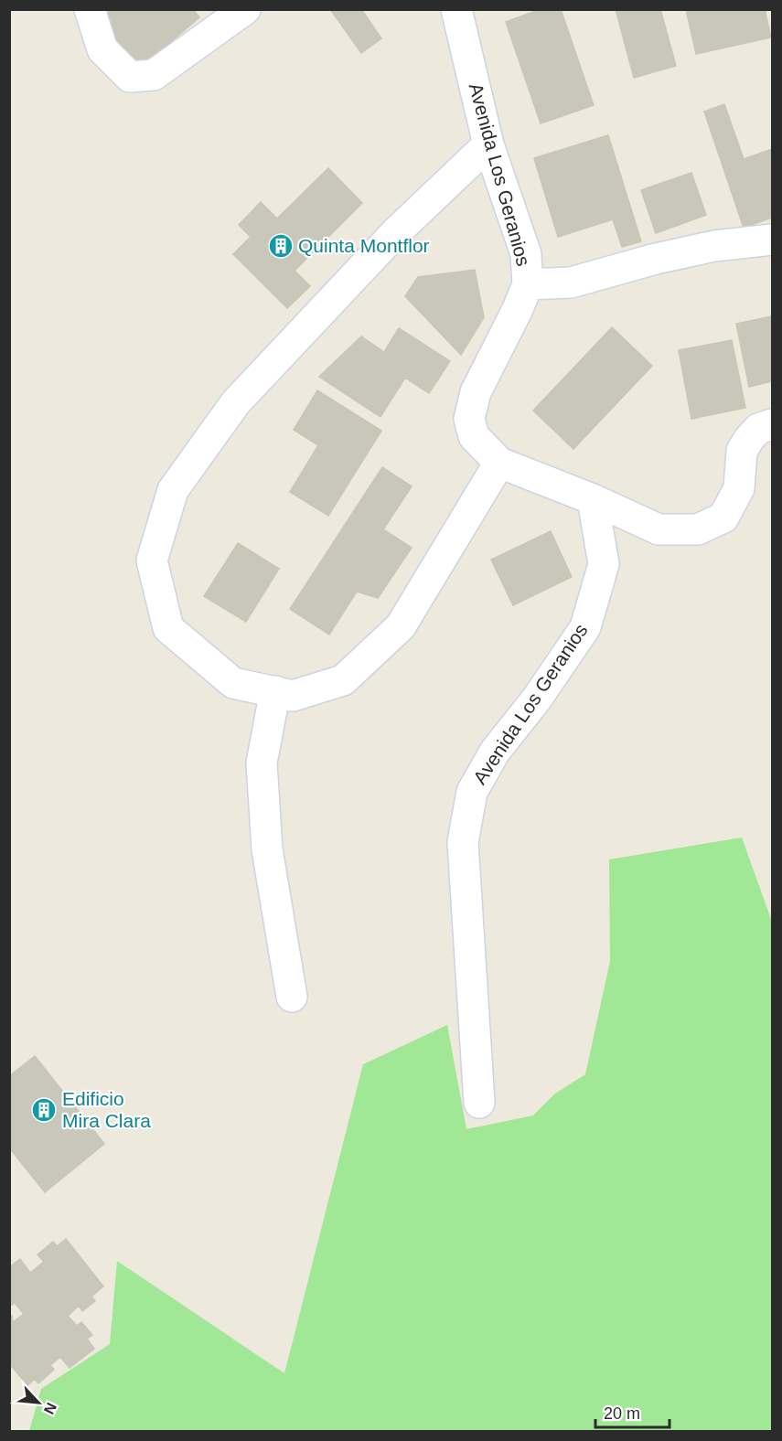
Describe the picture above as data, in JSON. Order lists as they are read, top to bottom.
{
  "streets": {
    "street": ["Avenida Los Geranios"]
  },
  "places": {
    "building": ["Quinta Montflor", "Edificio Mira Clara"]
  },
  "scale_bar": "20 m",
  "north": "bottom right"
}
